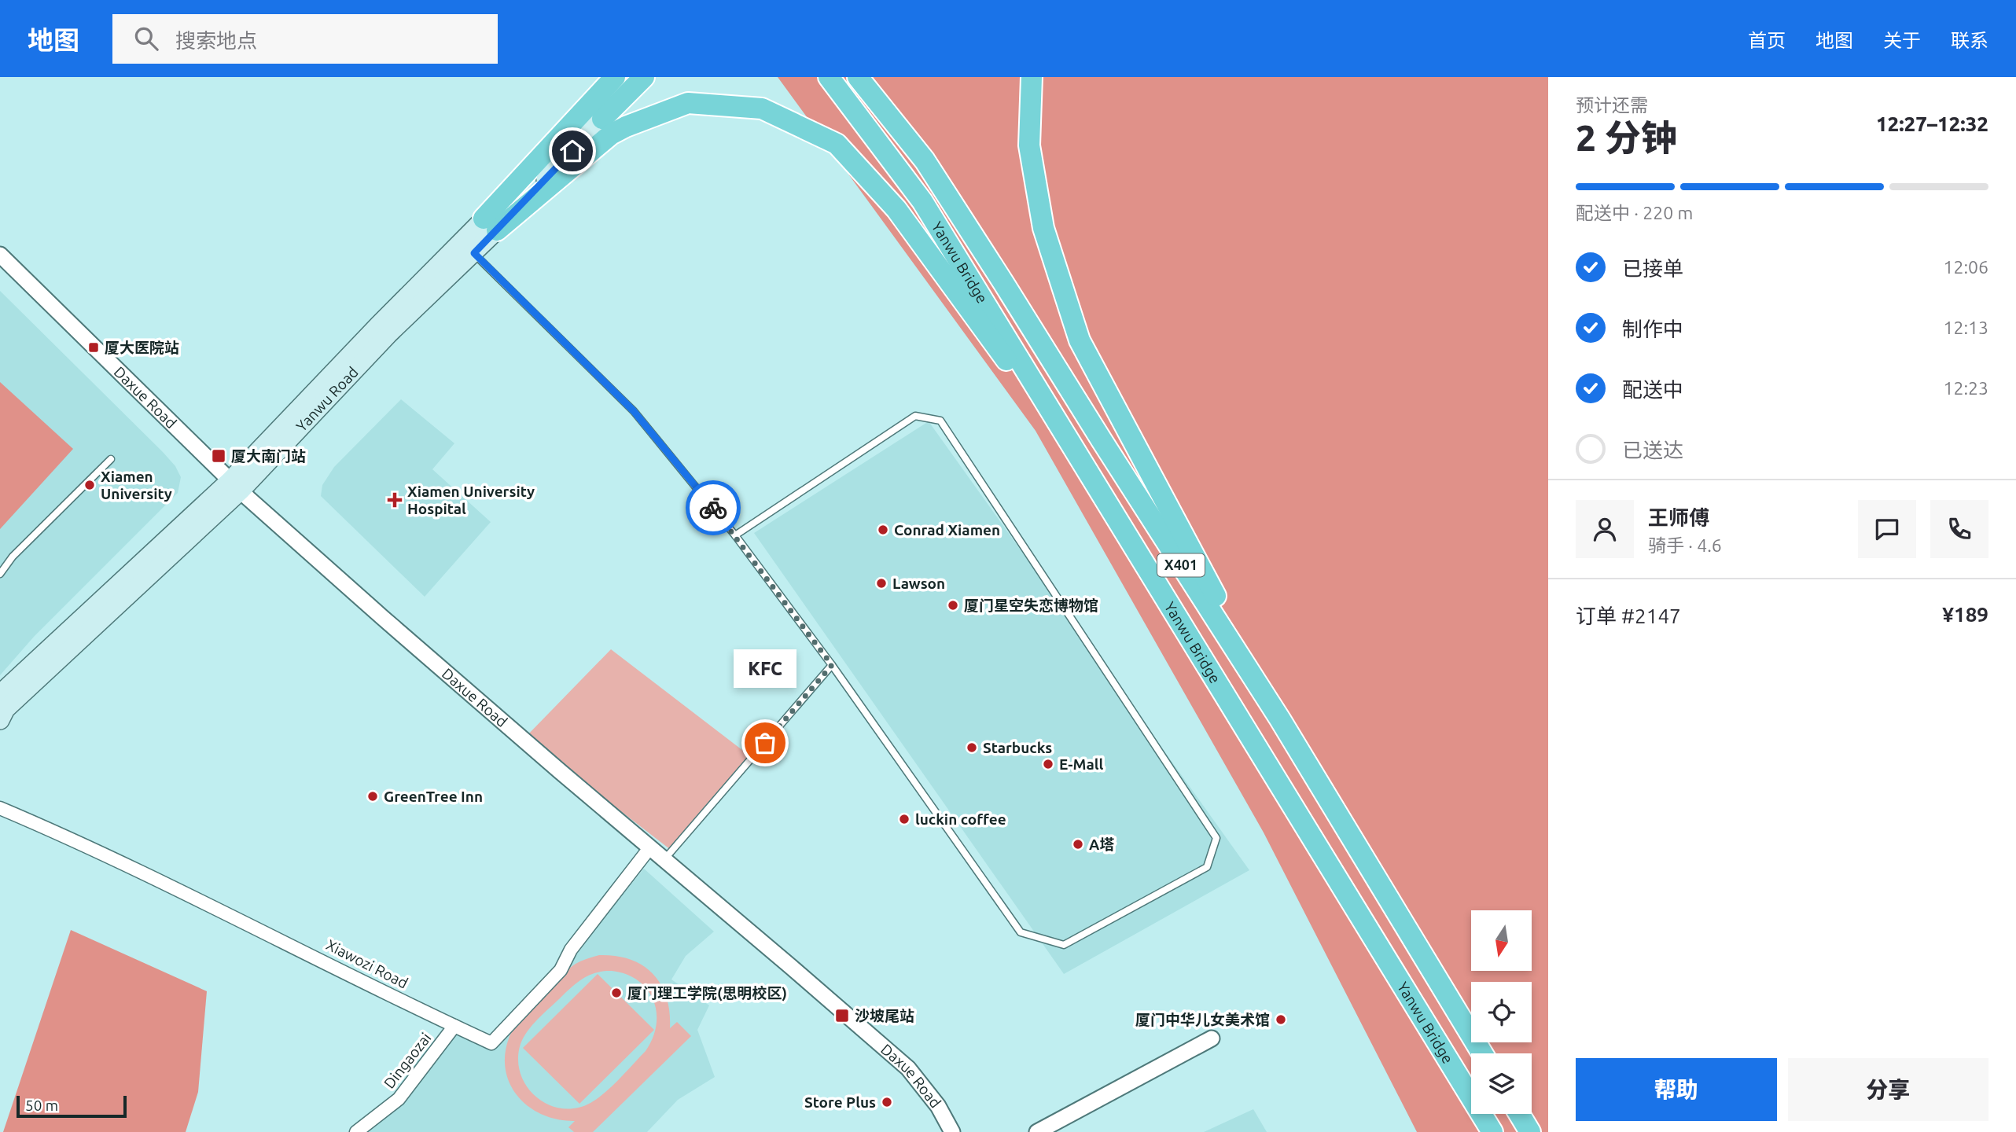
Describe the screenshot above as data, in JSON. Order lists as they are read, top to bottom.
{
  "streets": {
    "highway": ["Yanwu Bridge", "X401"],
    "main road": ["Yanwu Road"],
    "street": ["Daxue Road", "Xiawozi Road", "Dingaozai"]
  },
  "crossings": [
    ["Daxue Road", "Yanwu Road"],
    ["Daxue Road", "Xiawozi Road"],
    ["Xiawozi Road", "Dingaozai"]
  ],
  "places": {
    "transit": ["厦大医院站", "厦大南门站", "沙坡尾站"],
    "other": [
      "Xiamen University",
      "Conrad Xiamen",
      "Lawson",
      "厦门星空失恋博物馆",
      "KFC",
      "Starbucks",
      "E-Mall",
      "GreenTree Inn",
      "luckin coffee",
      "A塔",
      "厦门理工学院(思明校区)",
      "厦门中华儿女美术馆",
      "Store Plus"
    ],
    "health": ["Xiamen University Hospital"]
  },
  "scale_bar": "50 m",
  "north": "bottom",
  "page": {
    "header": "地图",
    "search": "搜索地点",
    "nav": [
      "首页",
      "地图",
      "关于",
      "联系"
    ],
    "heading": ["2 分钟", "预计还需", "12:27–12:32"],
    "panel": [
      "王师傅",
      "骑手 · 4.6",
      "订单 #2147",
      "¥189"
    ],
    "bar": "配送中 · 220 m",
    "list": [
      ["已接单", "12:06"],
      ["制作中", "12:13"],
      ["配送中", "12:23"],
      "已送达"
    ],
    "bubble": "KFC",
    "buttons": ["帮助", "分享"],
    "scale": "50 m"
  }
}
